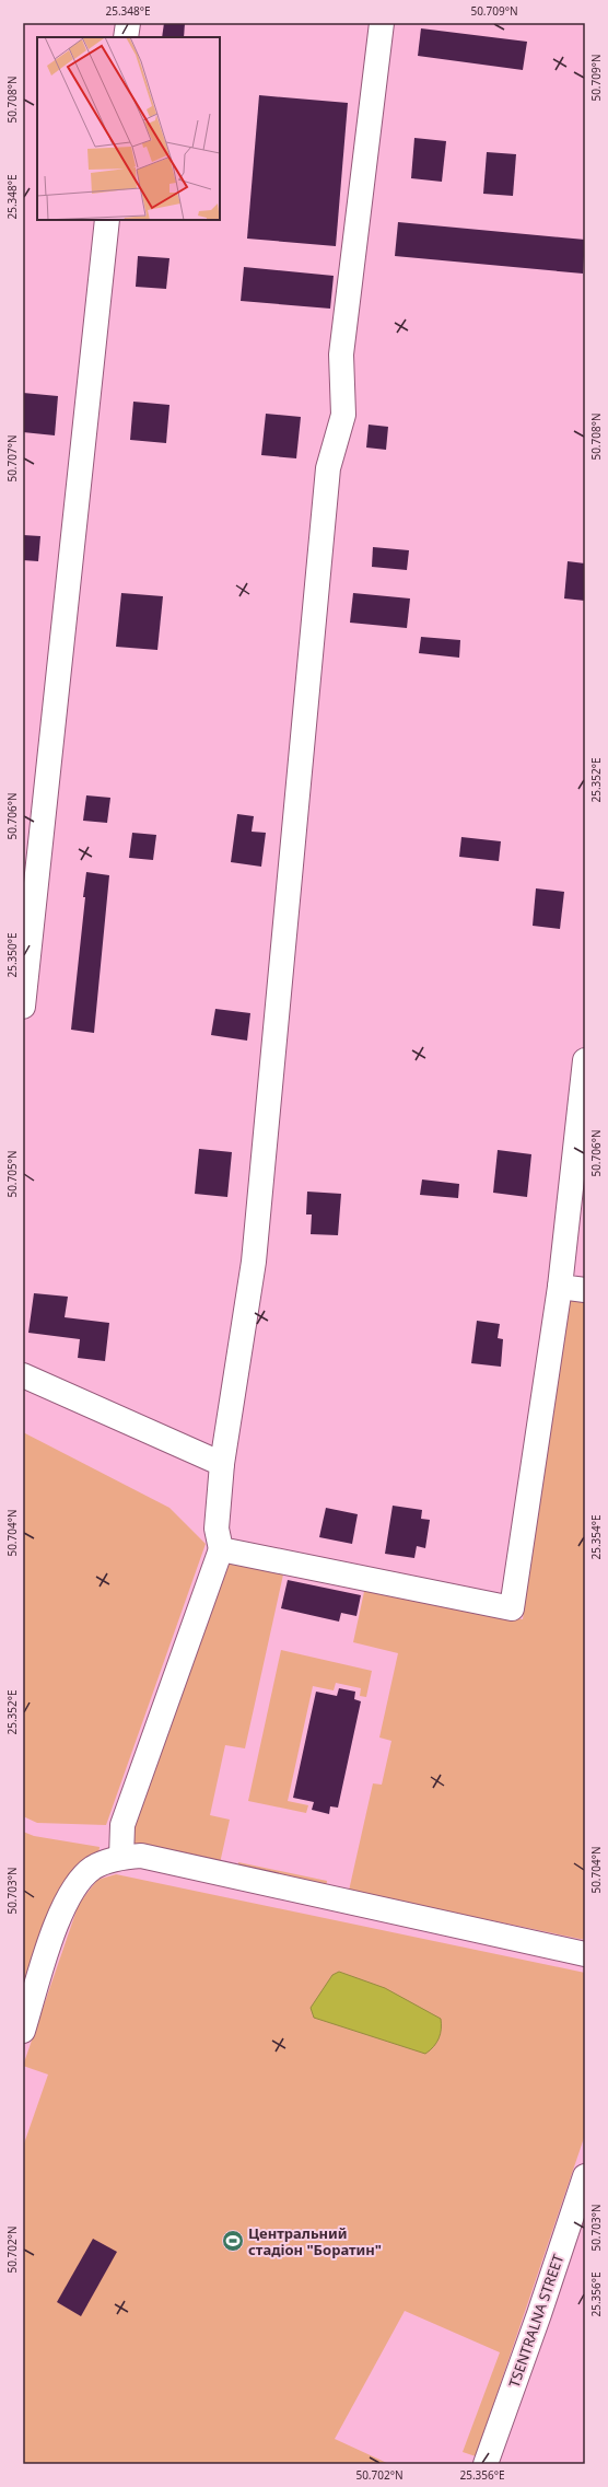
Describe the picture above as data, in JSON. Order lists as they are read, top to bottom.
{
  "streets": {
    "street": ["TSENTRALNA STREET"]
  },
  "places": {
    "sports": ["Центральний стадіон \"Боратин\""]
  },
  "coordinates": [
    "25.348°E",
    "50.709°N",
    "50.708°N",
    "50.707°N",
    "25.352°E",
    "50.706°N",
    "25.350°E",
    "50.705°N",
    "50.704°N",
    "25.354°E",
    "50.703°N",
    "50.702°N",
    "25.356°E"
  ]
}
